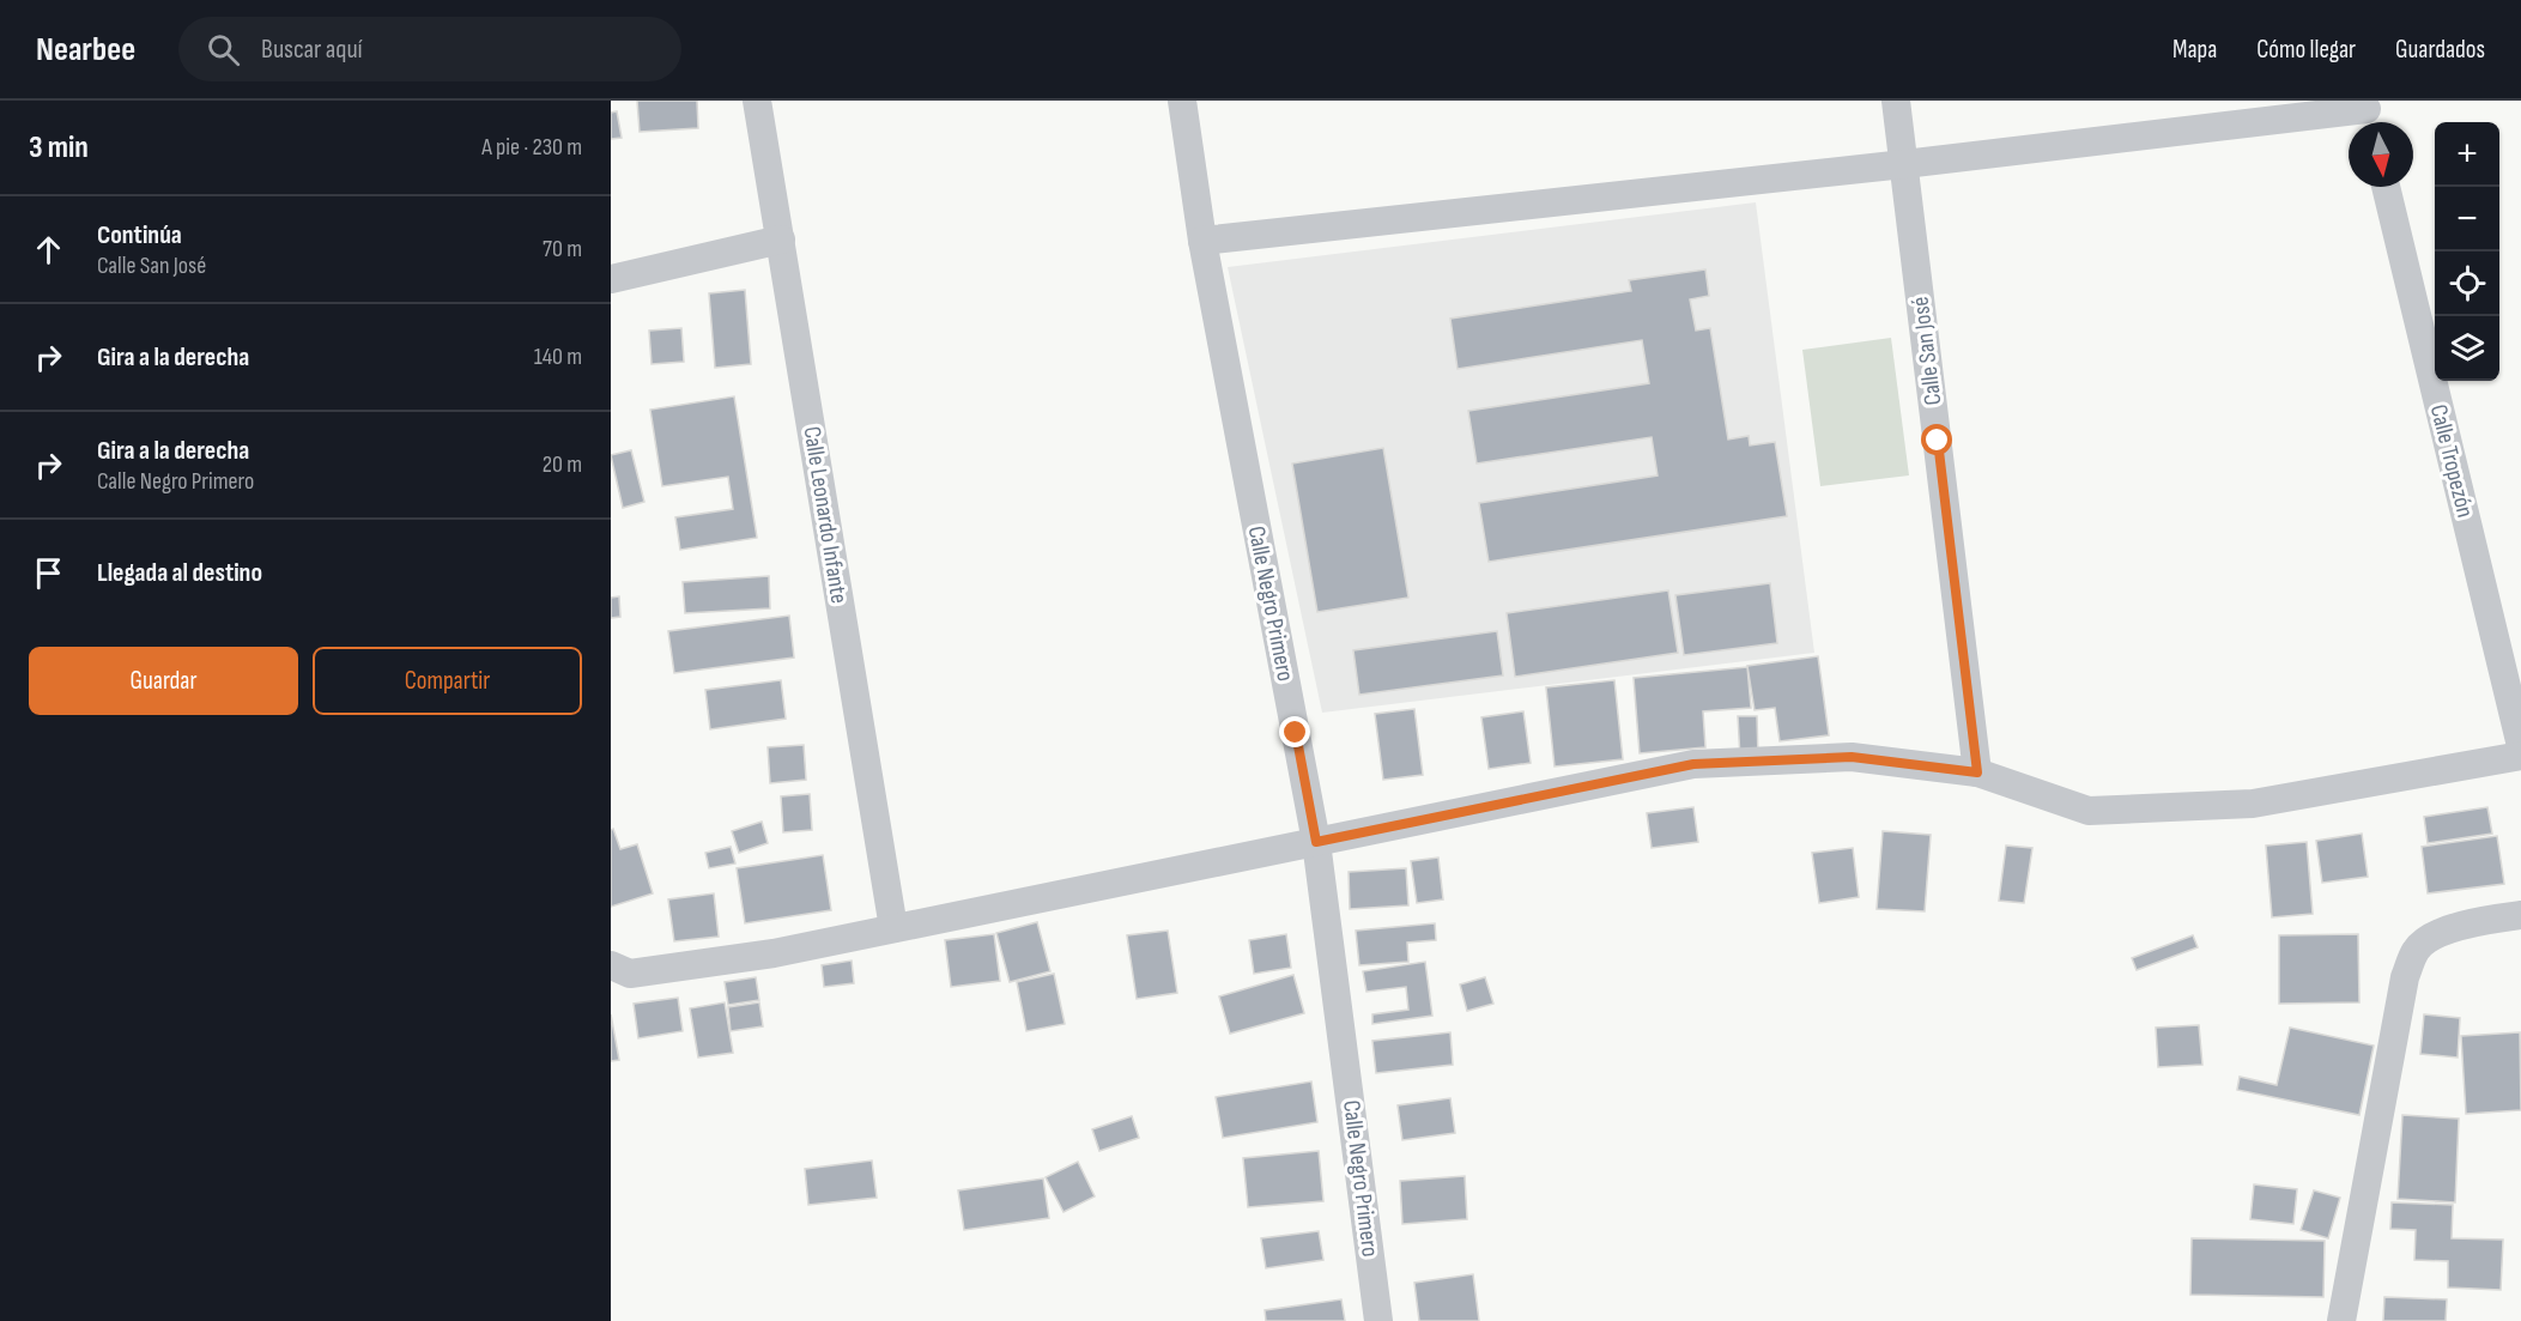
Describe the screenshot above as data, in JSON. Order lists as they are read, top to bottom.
{
  "streets": {
    "street": [
      "Calle San José",
      "Calle Tropezón",
      "Calle Leonardo Infante",
      "Calle Negro Primero"
    ]
  },
  "north": "bottom",
  "page": {
    "header": "Nearbee",
    "search": "Buscar aquí",
    "nav": ["Mapa", "Cómo llegar", "Guardados"],
    "heading": ["3 min", "A pie · 230 m"],
    "map_buttons": ["+", "−"],
    "list": [
      ["Continúa", "Calle San José", "70 m"],
      ["Gira a la derecha", "140 m"],
      ["Gira a la derecha", "Calle Negro Primero", "20 m"],
      "Llegada al destino"
    ],
    "buttons": ["Guardar", "Compartir"]
  }
}
